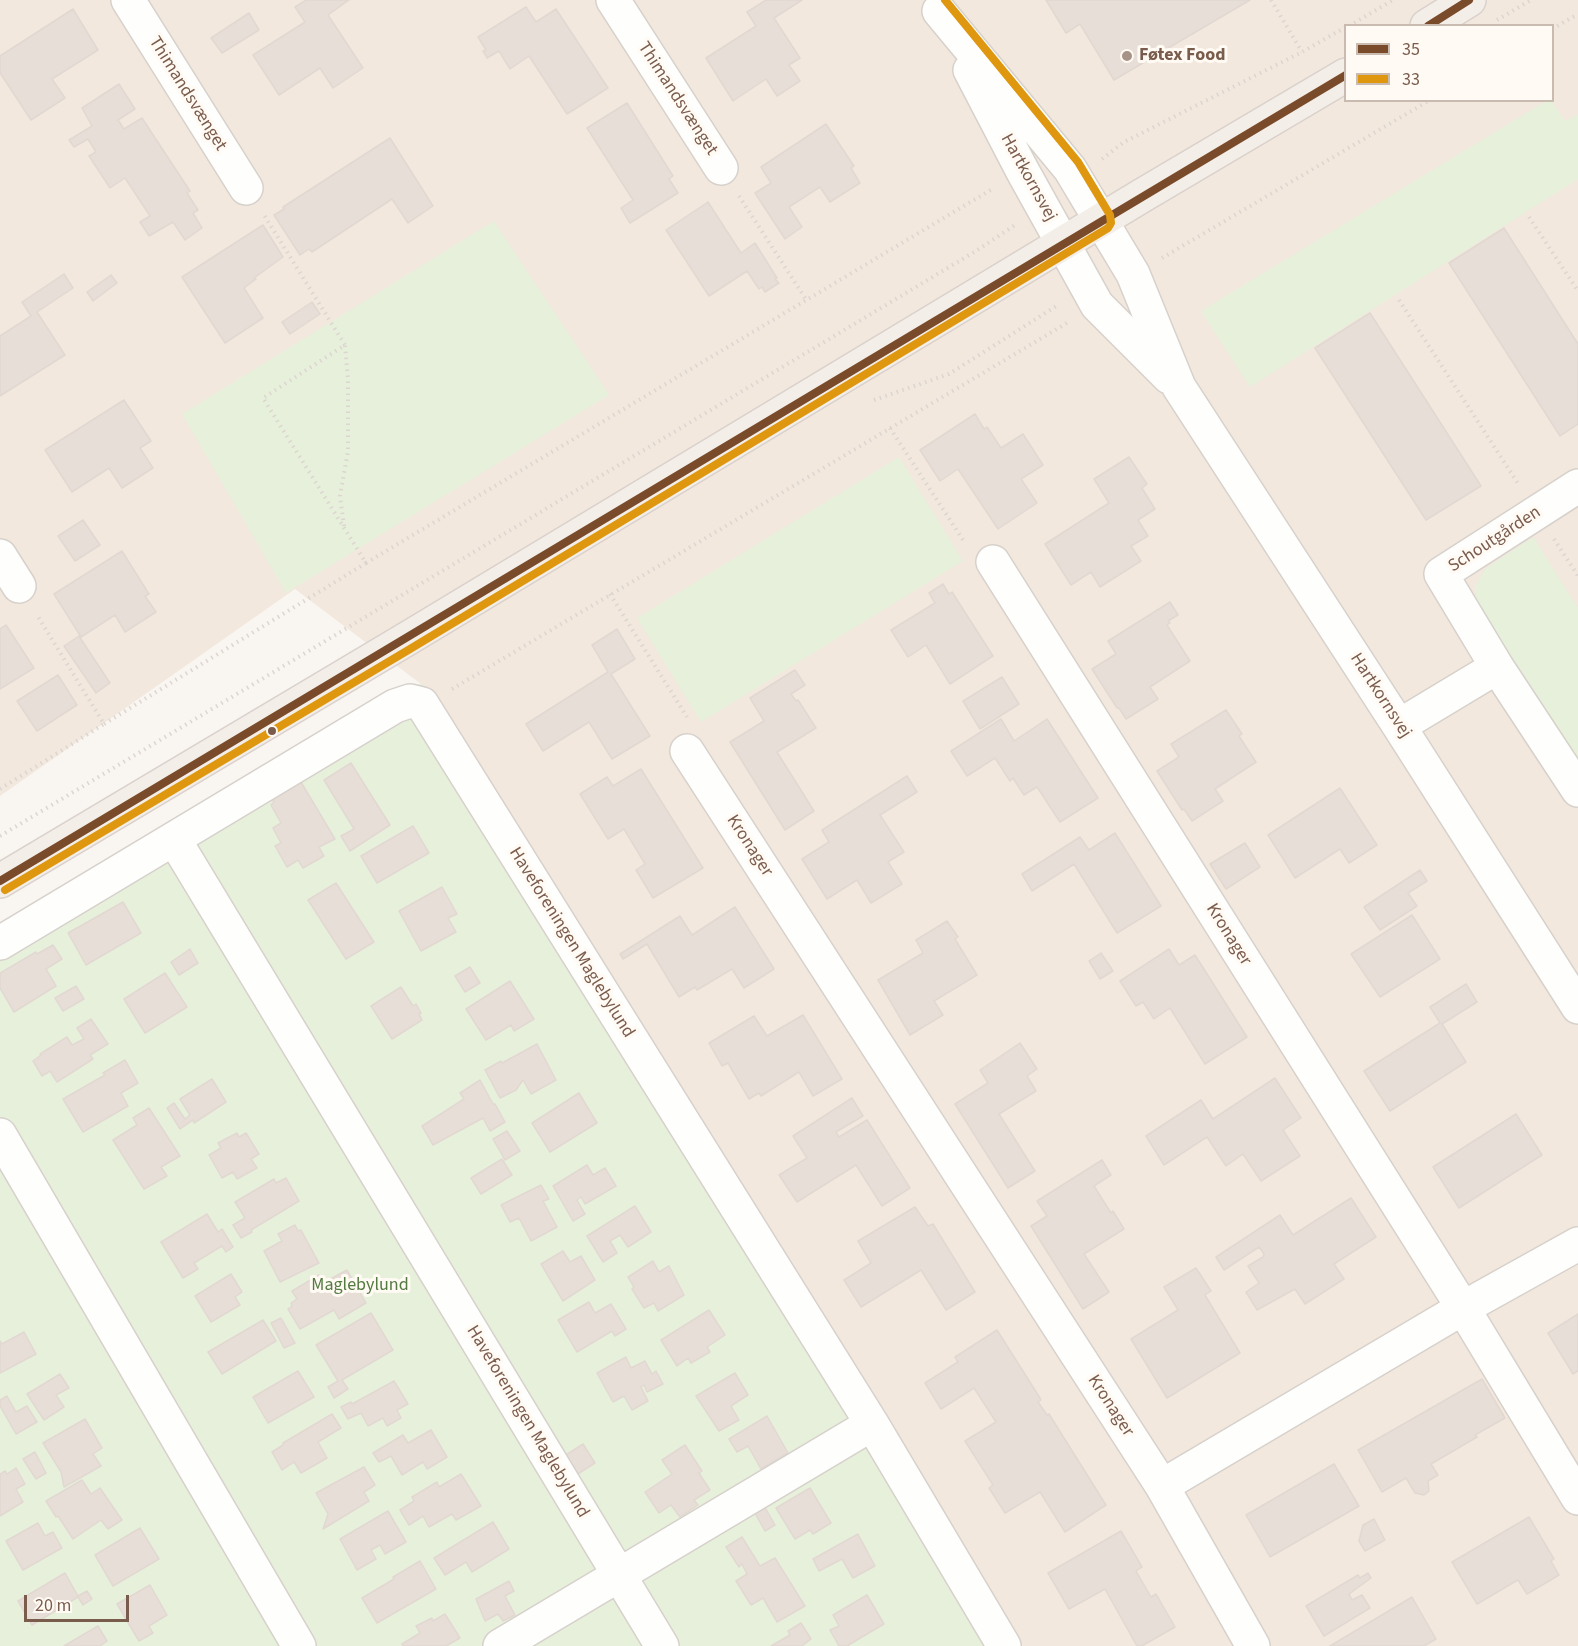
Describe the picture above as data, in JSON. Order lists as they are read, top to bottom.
{
  "streets": {
    "street": [
      "Thimandsvænget",
      "Hartkornsvej",
      "Schoutgården",
      "Kronager",
      "Haveforeningen Maglebylund"
    ]
  },
  "parks": ["Maglebylund"],
  "places": ["Føtex Food"],
  "lines": ["transit line 35", "transit line 33"],
  "legend": ["35", "33"],
  "scale_bar": "20 m"
}
